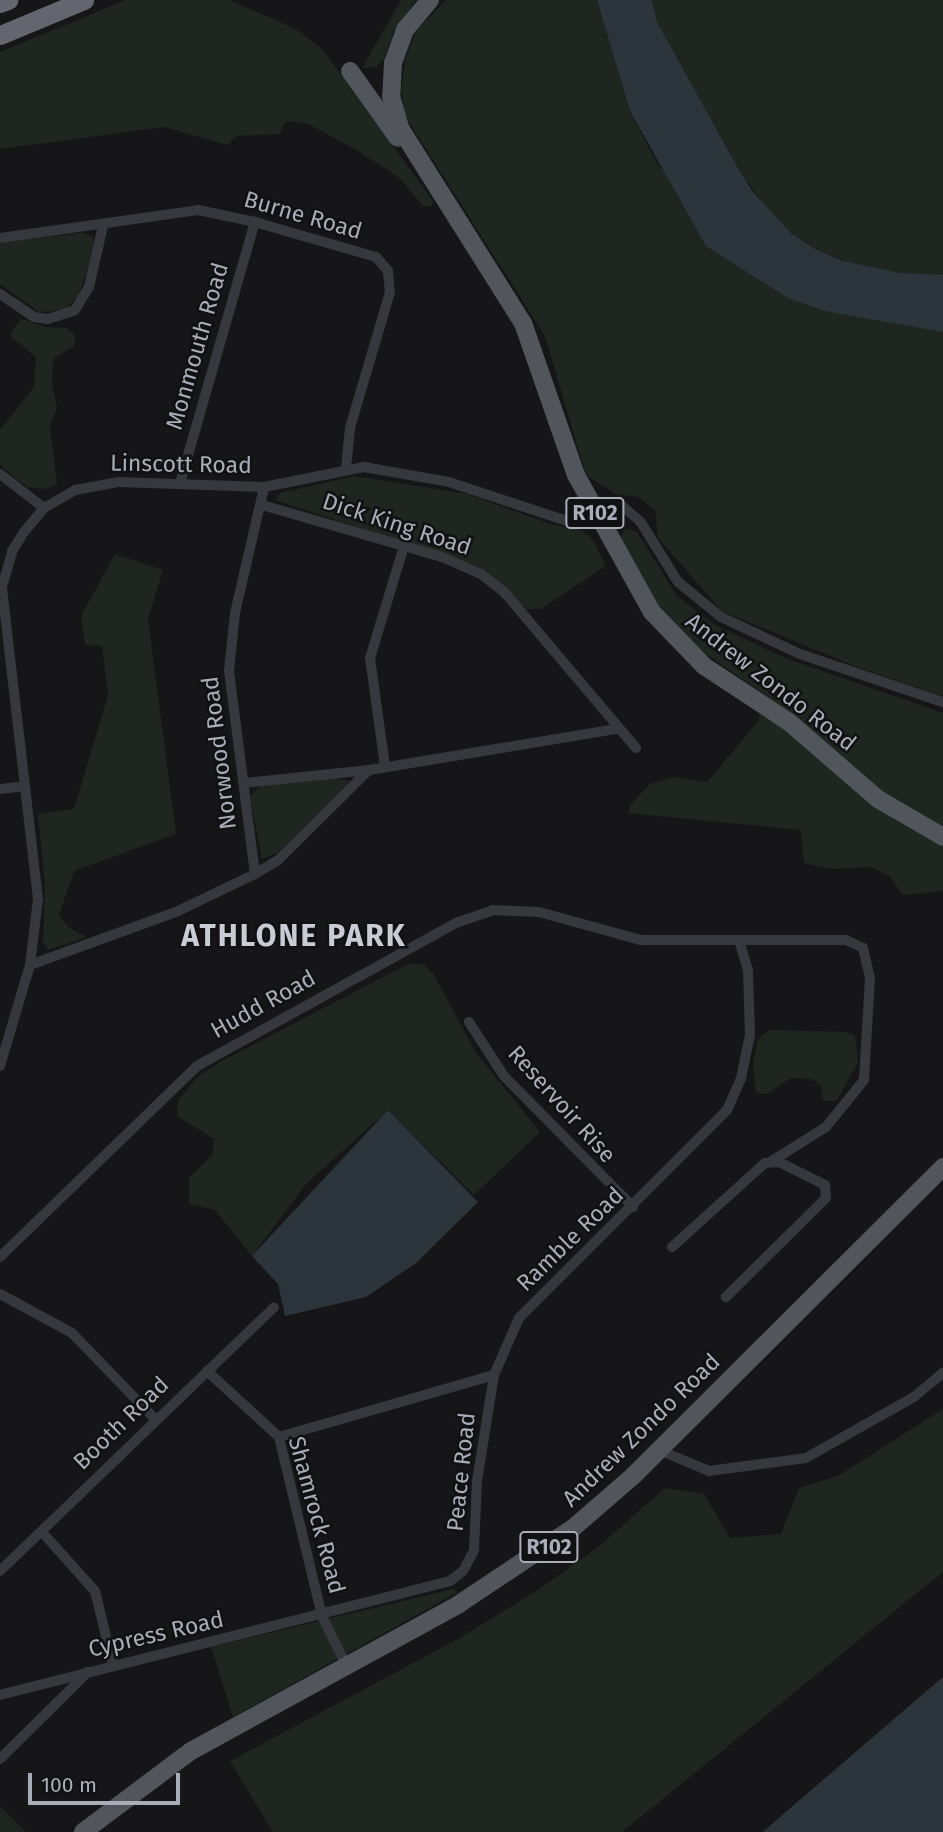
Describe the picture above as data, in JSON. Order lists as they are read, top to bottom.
{
  "streets": {
    "main road": ["R102", "Andrew Zondo Road"],
    "street": [
      "Burne Road",
      "Monmouth Road",
      "Linscott Road",
      "Dick King Road",
      "Norwood Road",
      "Hudd Road",
      "Reservoir Rise",
      "Ramble Road",
      "Booth Road",
      "Peace Road",
      "Shamrock Road",
      "Cypress Road"
    ]
  },
  "crossings": [
    ["Burne Road", "Monmouth Road"],
    ["Burne Road", "Linscott Road"],
    ["Monmouth Road", "Linscott Road"],
    ["Linscott Road", "Andrew Zondo Road"],
    ["Linscott Road", "Norwood Road"],
    ["Dick King Road", "Norwood Road"],
    ["Hudd Road", "Ramble Road"],
    ["Reservoir Rise", "Ramble Road"],
    ["Ramble Road", "Peace Road"],
    ["Booth Road", "Shamrock Road"],
    ["Peace Road", "Cypress Road"],
    ["Shamrock Road", "Cypress Road"]
  ],
  "districts": ["ATHLONE PARK"],
  "scale_bar": "100 m"
}
